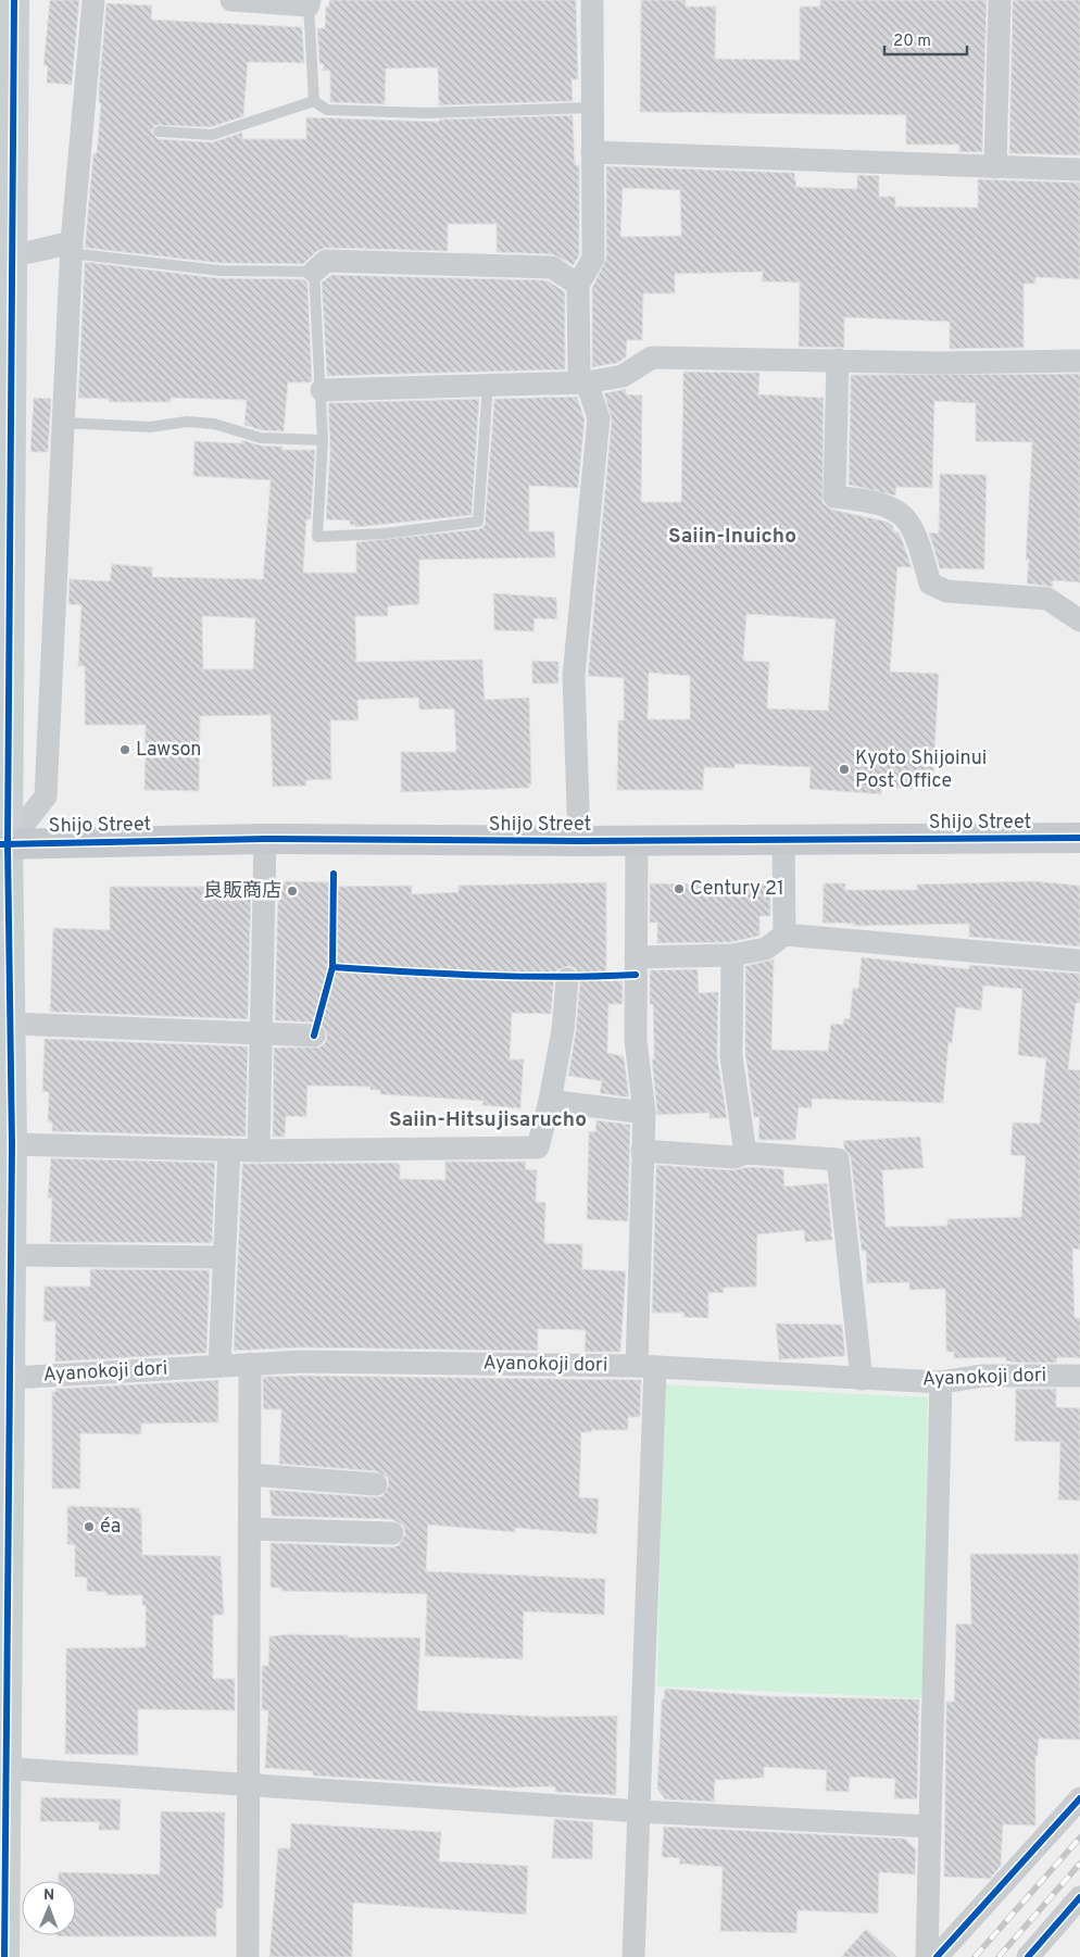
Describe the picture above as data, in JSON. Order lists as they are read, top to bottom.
{
  "streets": {
    "main road": ["Shijo Street"],
    "street": ["Ayanokoji dori"]
  },
  "districts": ["Saiin-Inuicho", "Saiin-Hitsujisarucho"],
  "places": [
    "Lawson",
    "Kyoto Shijoinui Post Office",
    "Century 21",
    "良販商店",
    "éa"
  ],
  "scale_bar": "20 m",
  "north": "top"
}
